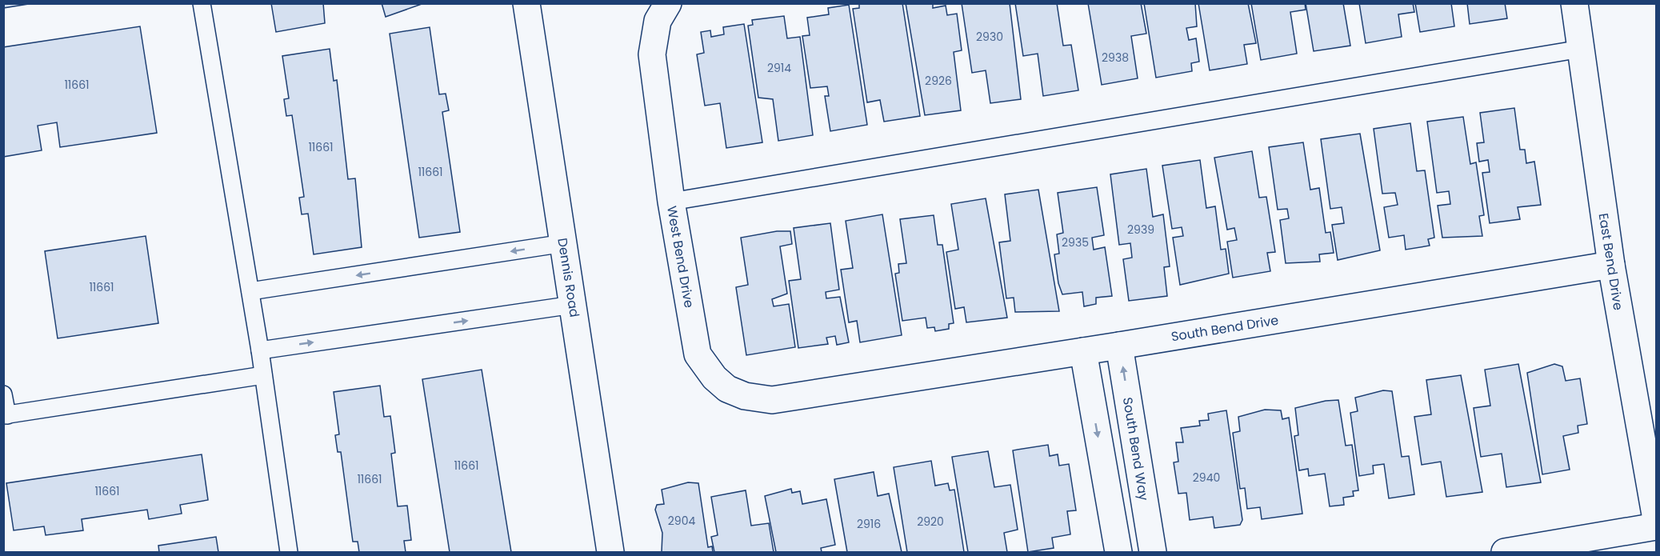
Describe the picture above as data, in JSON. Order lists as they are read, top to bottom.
{
  "streets": {
    "street": [
      "West Bend Drive",
      "East Bend Drive",
      "Dennis Road",
      "South Bend Drive",
      "South Bend Way"
    ]
  },
  "crossings": [
    ["West Bend Drive", "South Bend Drive"],
    ["East Bend Drive", "South Bend Drive"],
    ["South Bend Drive", "South Bend Way"]
  ],
  "house_numbers": [
    "2930",
    "2938",
    "2914",
    "2926",
    "11661",
    "11661",
    "11661",
    "2939",
    "2935",
    "11661",
    "11661",
    "2940",
    "11661",
    "11661",
    "2904",
    "2920",
    "2916"
  ]
}
